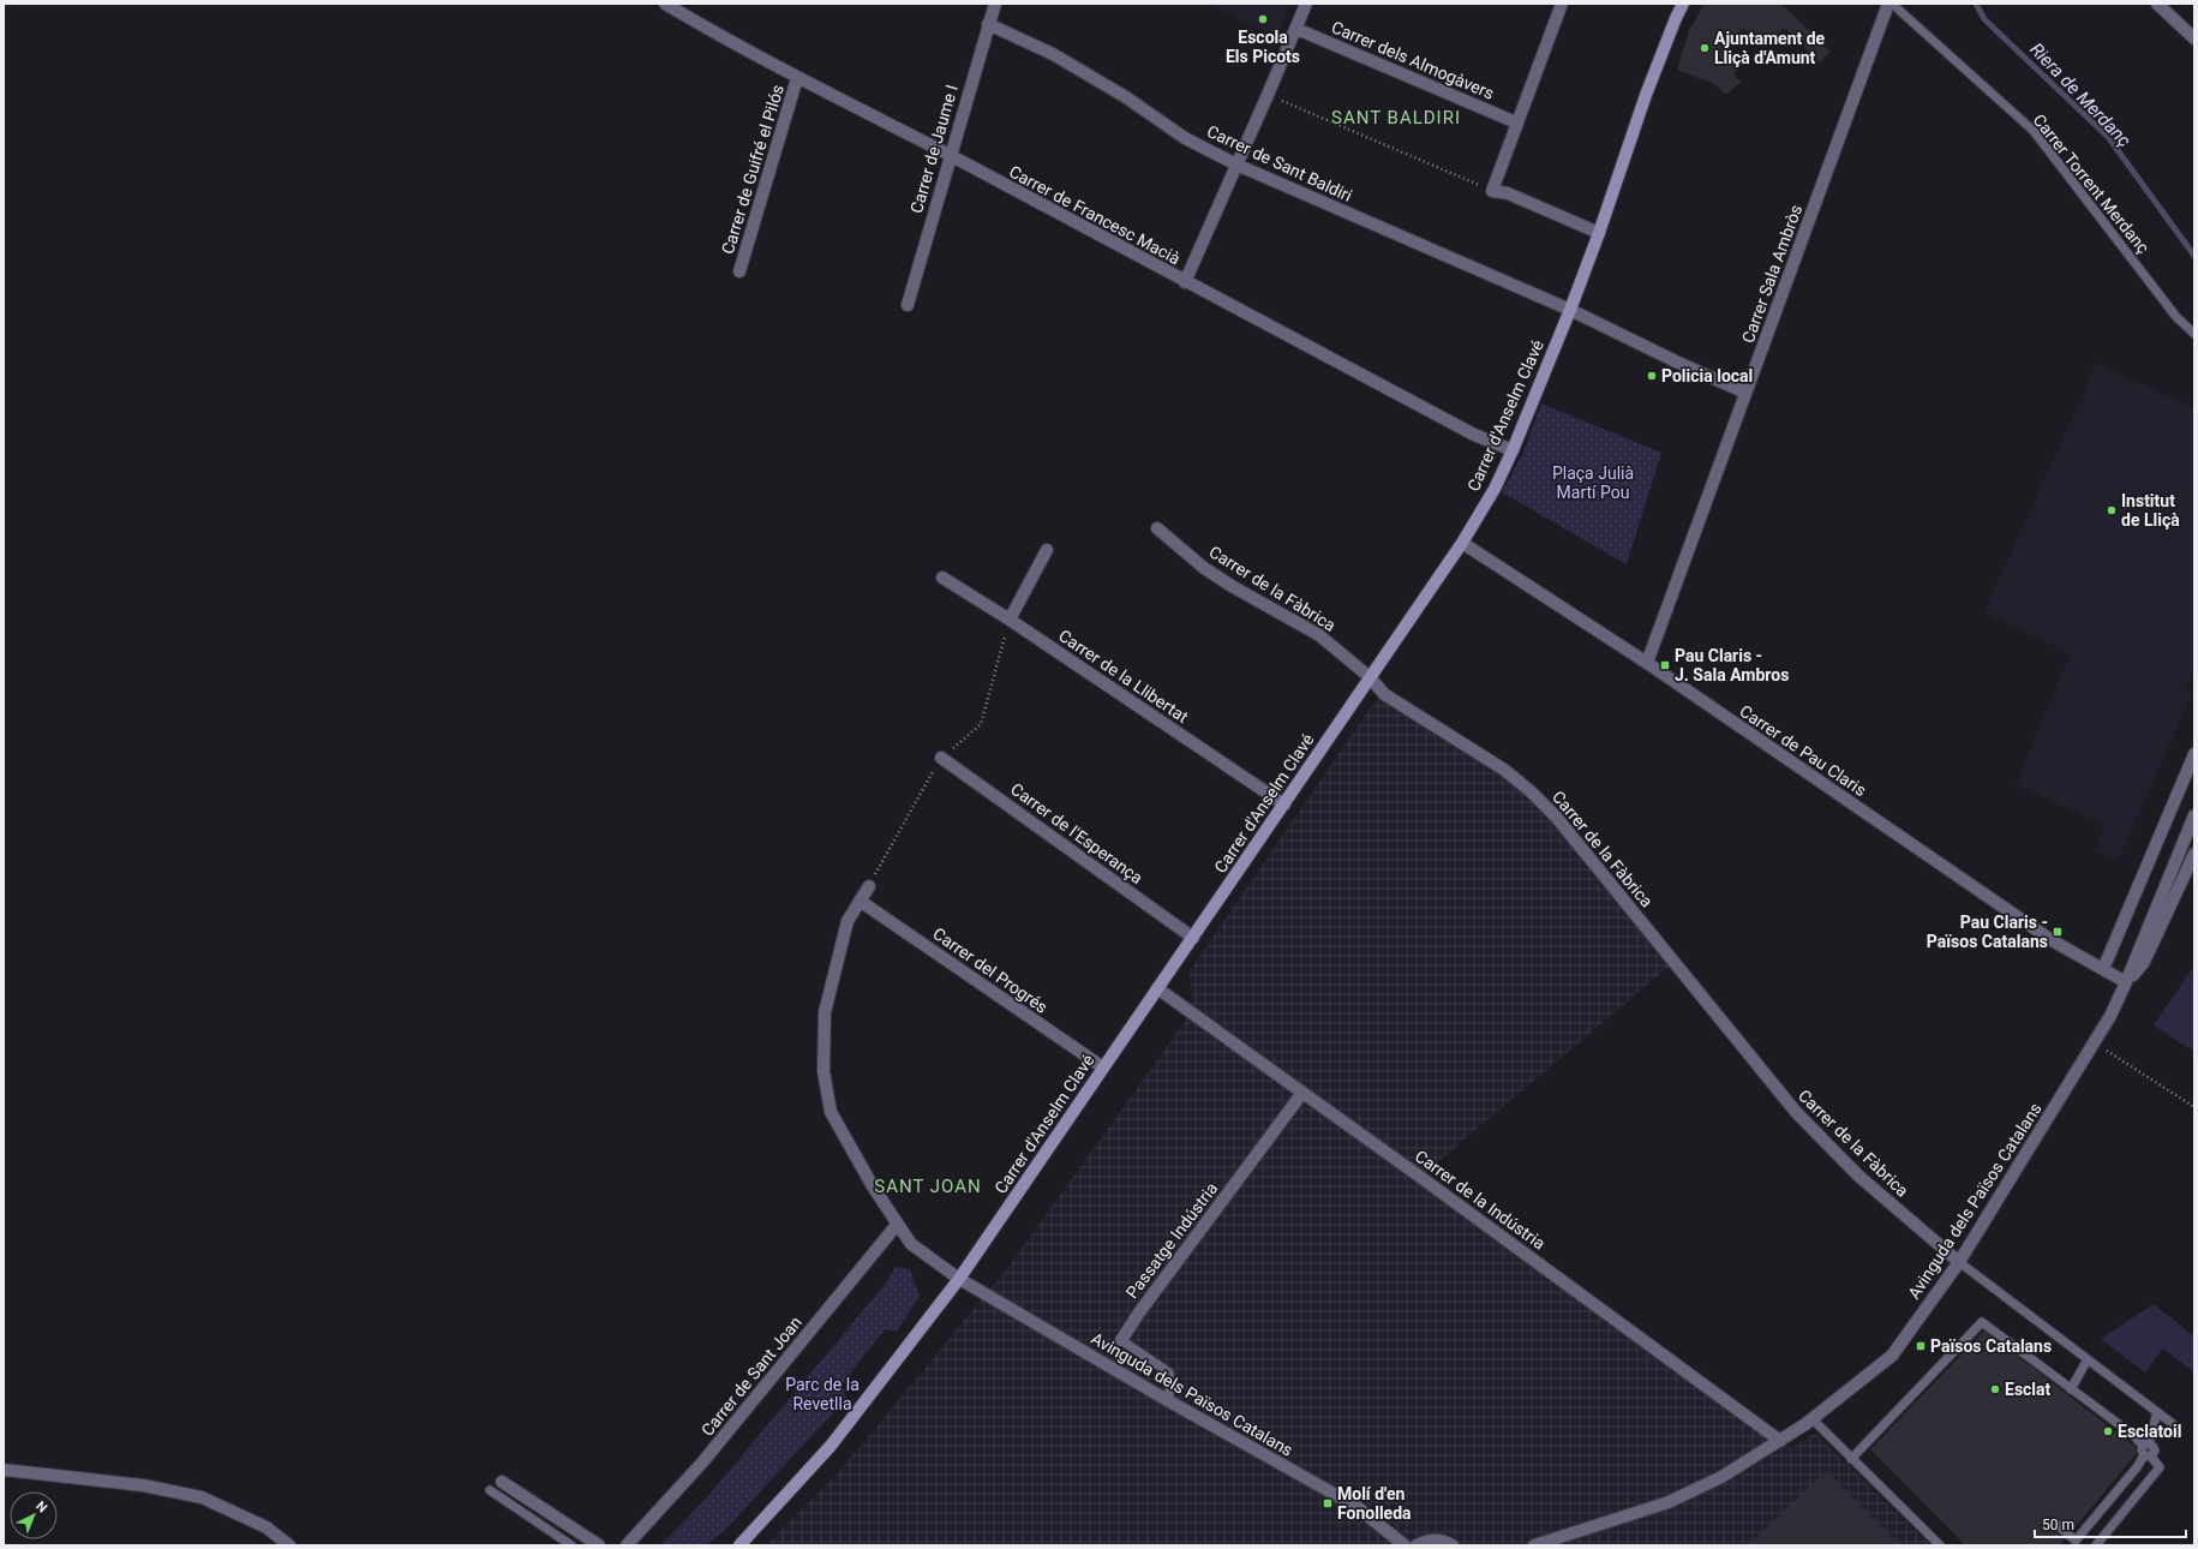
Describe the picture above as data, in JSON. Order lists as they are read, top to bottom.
{
  "streets": {
    "street": [
      "Carrer dels Almogàvers",
      "Carrer de Jaume I",
      "Carrer de Sant Baldiri",
      "Carrer de Guifré el Pilós",
      "Carrer de Francesc Macià",
      "Carrer Sala Ambròs",
      "Carrer d'Anselm Clavé",
      "Carrer de la Fàbrica",
      "Carrer de la Llibertat",
      "Carrer de Pau Claris",
      "Carrer de l'Esperança",
      "Carrer del Progrés",
      "Carrer de la Indústria",
      "Avinguda dels Països Catalans",
      "Passatge Indústria",
      "Carrer de Sant Joan"
    ],
    "lane": ["Carrer Torrent Merdanç"]
  },
  "crossings": [
    ["Carrer de Jaume I", "Carrer de Sant Baldiri"],
    ["Carrer de Jaume I", "Carrer de Francesc Macià"],
    ["Carrer de Sant Baldiri", "Carrer Sala Ambròs"],
    ["Carrer de Sant Baldiri", "Carrer d'Anselm Clavé"],
    ["Carrer de Guifré el Pilós", "Carrer de Francesc Macià"],
    ["Carrer de Francesc Macià", "Carrer d'Anselm Clavé"],
    ["Carrer Sala Ambròs", "Carrer de Pau Claris"],
    ["Carrer d'Anselm Clavé", "Carrer de la Fàbrica"],
    ["Carrer d'Anselm Clavé", "Carrer de la Llibertat"],
    ["Carrer d'Anselm Clavé", "Carrer de Pau Claris"],
    ["Carrer d'Anselm Clavé", "Carrer de l'Esperança"],
    ["Carrer d'Anselm Clavé", "Carrer del Progrés"],
    ["Carrer d'Anselm Clavé", "Carrer de la Indústria"],
    ["Carrer d'Anselm Clavé", "Avinguda dels Països Catalans"],
    ["Carrer de la Fàbrica", "Avinguda dels Països Catalans"],
    ["Carrer de Pau Claris", "Avinguda dels Països Catalans"],
    ["Carrer del Progrés", "Avinguda dels Països Catalans"],
    ["Carrer de la Indústria", "Avinguda dels Països Catalans"],
    ["Carrer de la Indústria", "Passatge Indústria"],
    ["Avinguda dels Països Catalans", "Passatge Indústria"],
    ["Avinguda dels Països Catalans", "Carrer de Sant Joan"]
  ],
  "districts": ["SANT BALDIRI", "SANT JOAN"],
  "water": ["Riera de Merdanç"],
  "parks": ["Plaça Julià Martí Pou", "Parc de la Revetlla"],
  "places": {
    "other": [
      "Escola Els Picots",
      "Ajuntament de Lliçà d'Amunt",
      "Policia local",
      "Institut de Lliçà",
      "Esclat",
      "Esclatoil"
    ],
    "transit": [
      "Pau Claris - J. Sala Ambros",
      "Pau Claris - Països Catalans",
      "Països Catalans",
      "Molí d'en Fonolleda"
    ]
  },
  "scale_bar": "50 m",
  "north": "top right"
}
